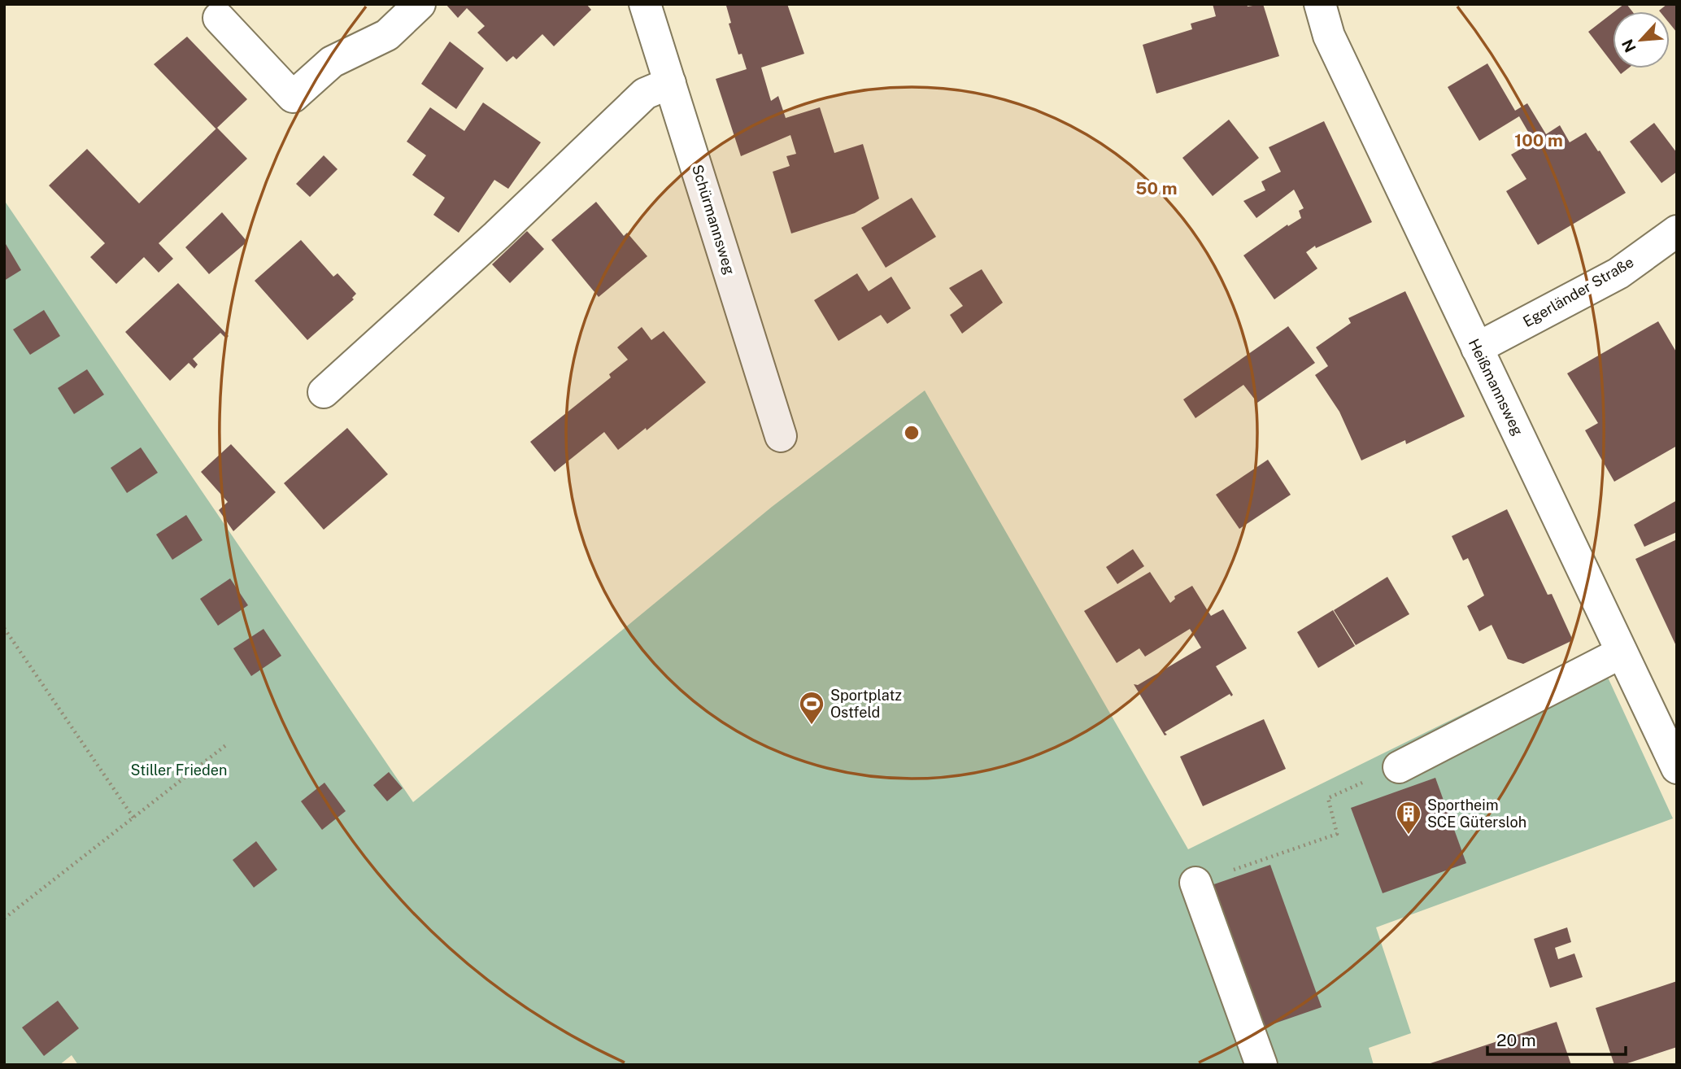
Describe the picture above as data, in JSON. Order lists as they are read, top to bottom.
{
  "streets": {
    "street": ["Schürmannsweg", "Egerländer Straße", "Heißmannsweg"]
  },
  "crossings": [
    ["Egerländer Straße", "Heißmannsweg"]
  ],
  "parks": ["Stiller Frieden"],
  "places": {
    "sports": ["Sportplatz Ostfeld"],
    "building": ["Sportheim SCE Gütersloh"]
  },
  "scale_bar": "20 m",
  "north": "bottom left",
  "rings": ["100 m", "50 m"]
}
